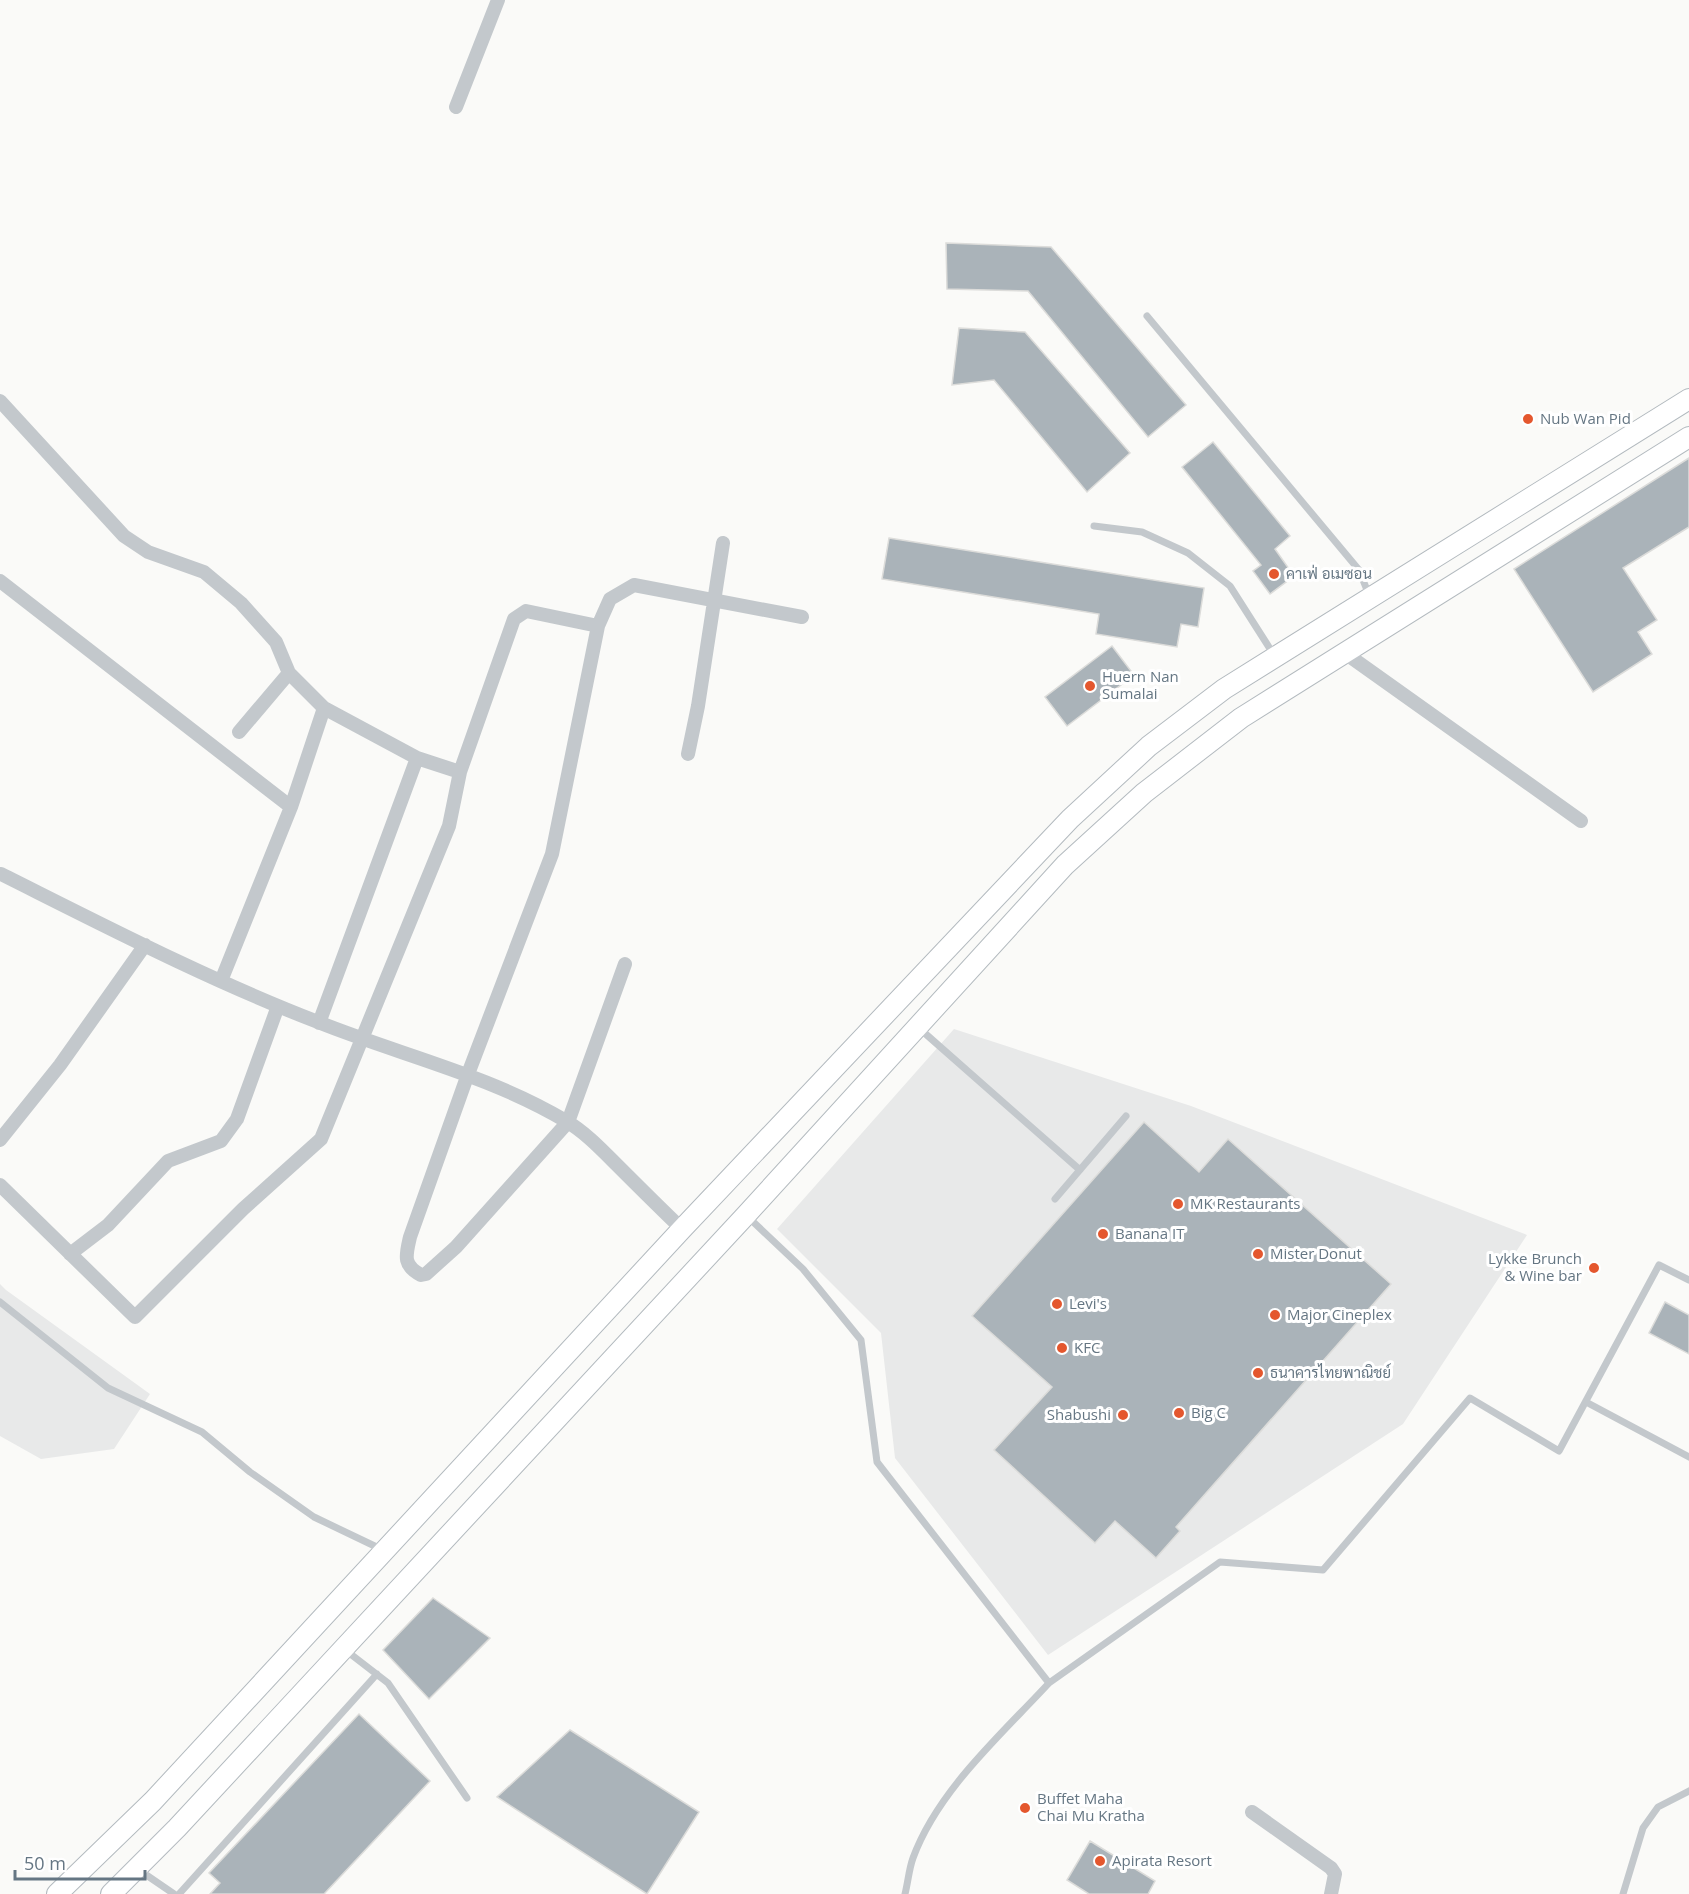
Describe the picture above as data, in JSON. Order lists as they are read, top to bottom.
{
  "places": [
    "Nub Wan Pid",
    "คาเฟ่ อเมซอน",
    "Huern Nan Sumalai",
    "MK Restaurants",
    "Banana IT",
    "Mister Donut",
    "Lykke Brunch & Wine bar",
    "Levi's",
    "Major Cineplex",
    "KFC",
    "ธนาคารไทยพาณิชย์",
    "Big C",
    "Shabushi",
    "Buffet Maha Chai Mu Kratha",
    "Apirata Resort"
  ],
  "scale_bar": "50 m"
}
